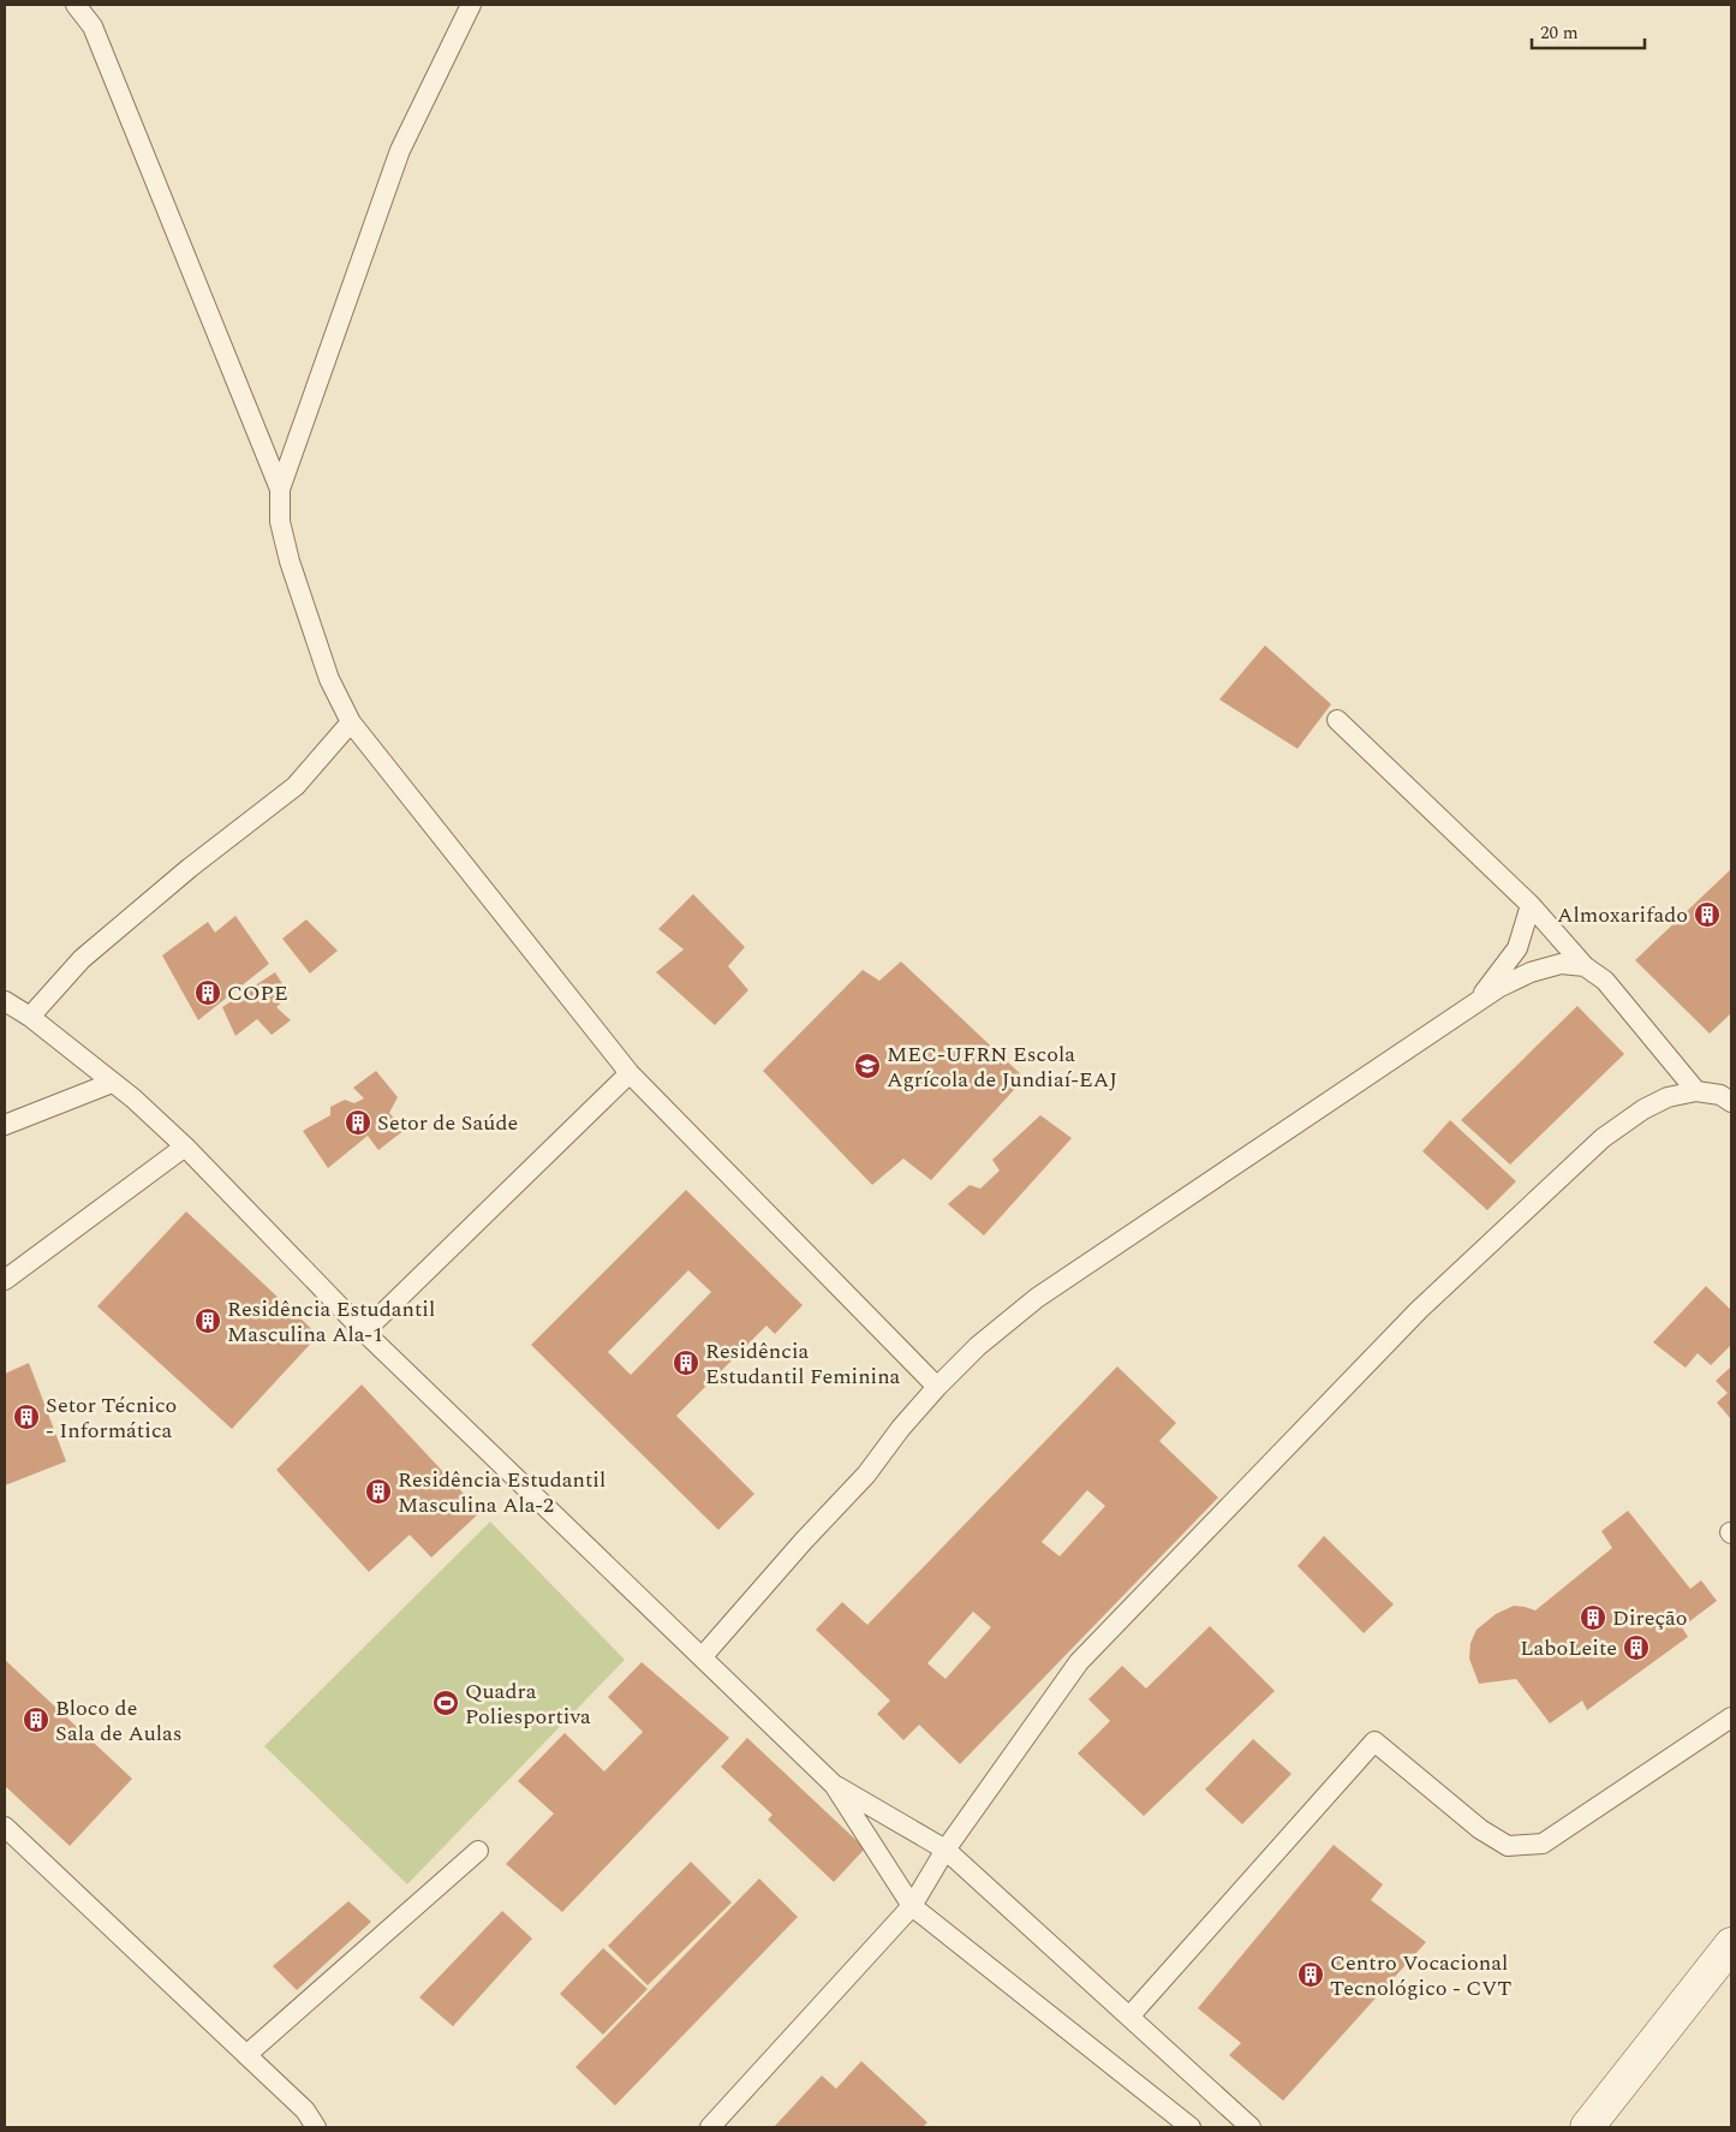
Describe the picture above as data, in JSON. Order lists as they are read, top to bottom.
{
  "places": {
    "building": [
      "Almoxarifado",
      "COPE",
      "Setor de Saúde",
      "Residência Estudantil Masculina Ala-1",
      "Residência Estudantil Feminina",
      "Setor Técnico - Informática",
      "Residência Estudantil Masculina Ala-2",
      "Direção",
      "LaboLeite",
      "Bloco de Sala de Aulas",
      "Centro Vocacional Tecnológico - CVT"
    ],
    "school or university": ["MEC-UFRN Escola Agrícola de Jundiaí-EAJ"],
    "sports": ["Quadra Poliesportiva"]
  },
  "scale_bar": "20 m"
}
